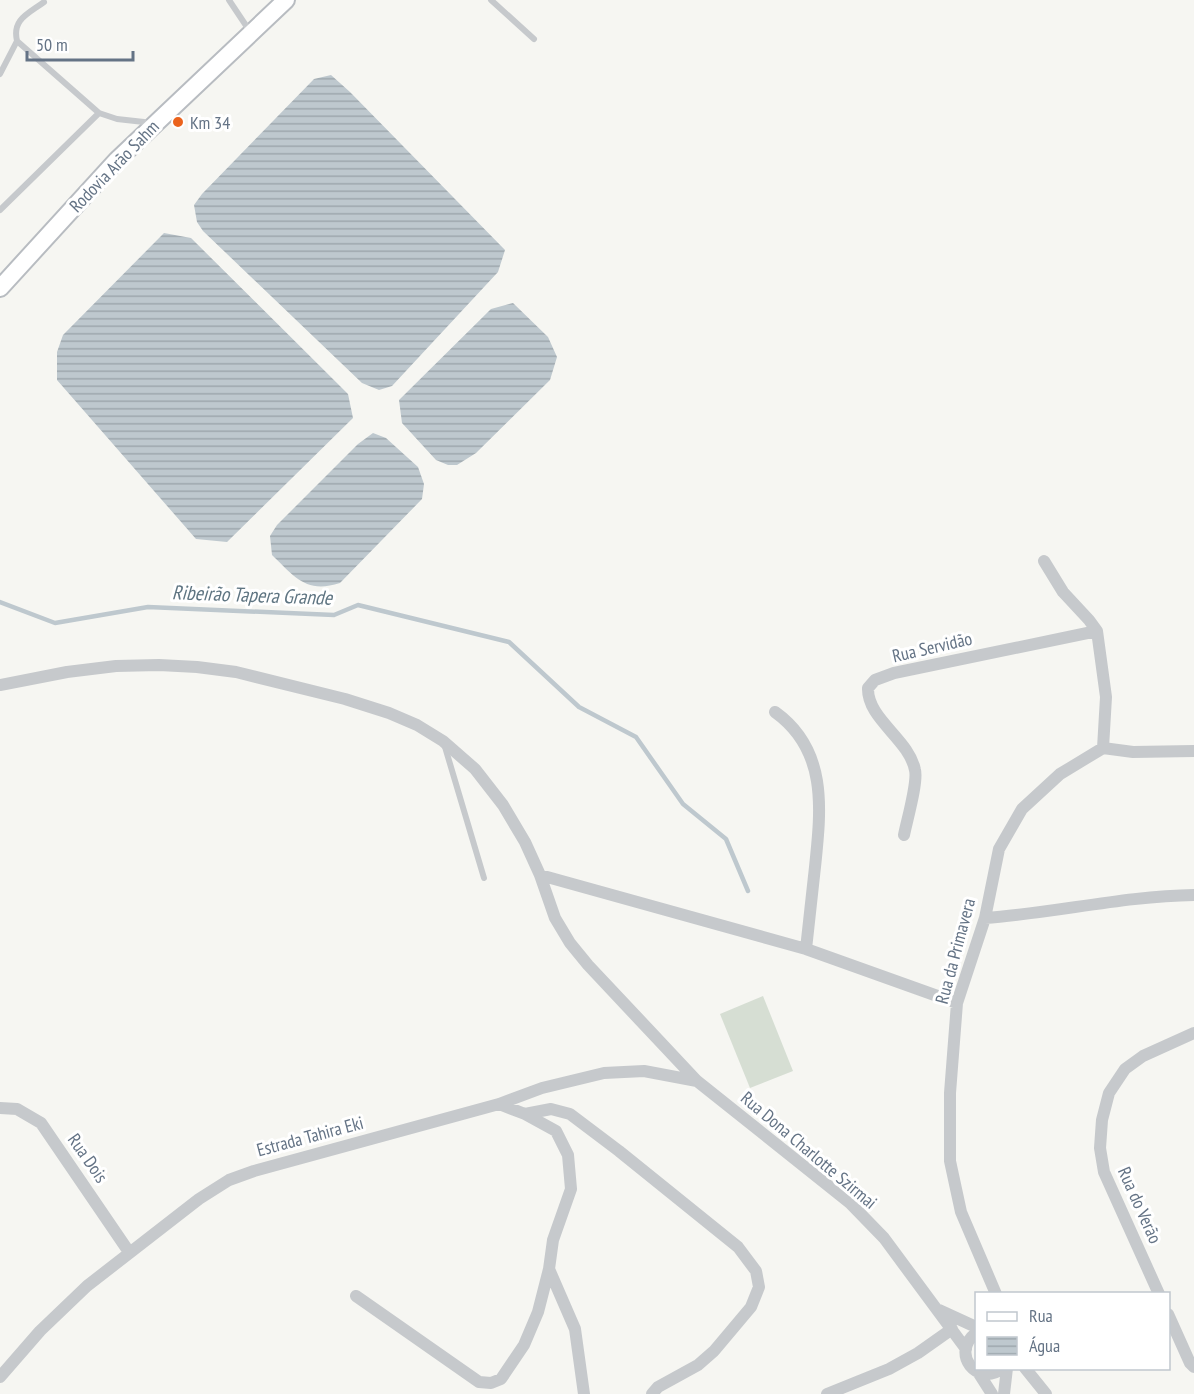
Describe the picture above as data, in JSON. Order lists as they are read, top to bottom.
{
  "streets": {
    "street": [
      "Rodovia Arão Sahm",
      "Rua Servidão",
      "Rua da Primavera",
      "Estrada Tahira Eki",
      "Rua Dona Charlotte Szirmai",
      "Rua Dois",
      "Rua do Verão"
    ]
  },
  "crossings": [
    ["Estrada Tahira Eki", "Rua Dona Charlotte Szirmai"],
    ["Estrada Tahira Eki", "Rua Dois"]
  ],
  "water": ["Ribeirão Tapera Grande"],
  "places": ["Km 34"],
  "legend": ["Rua", "Água"],
  "scale_bar": "50 m"
}
